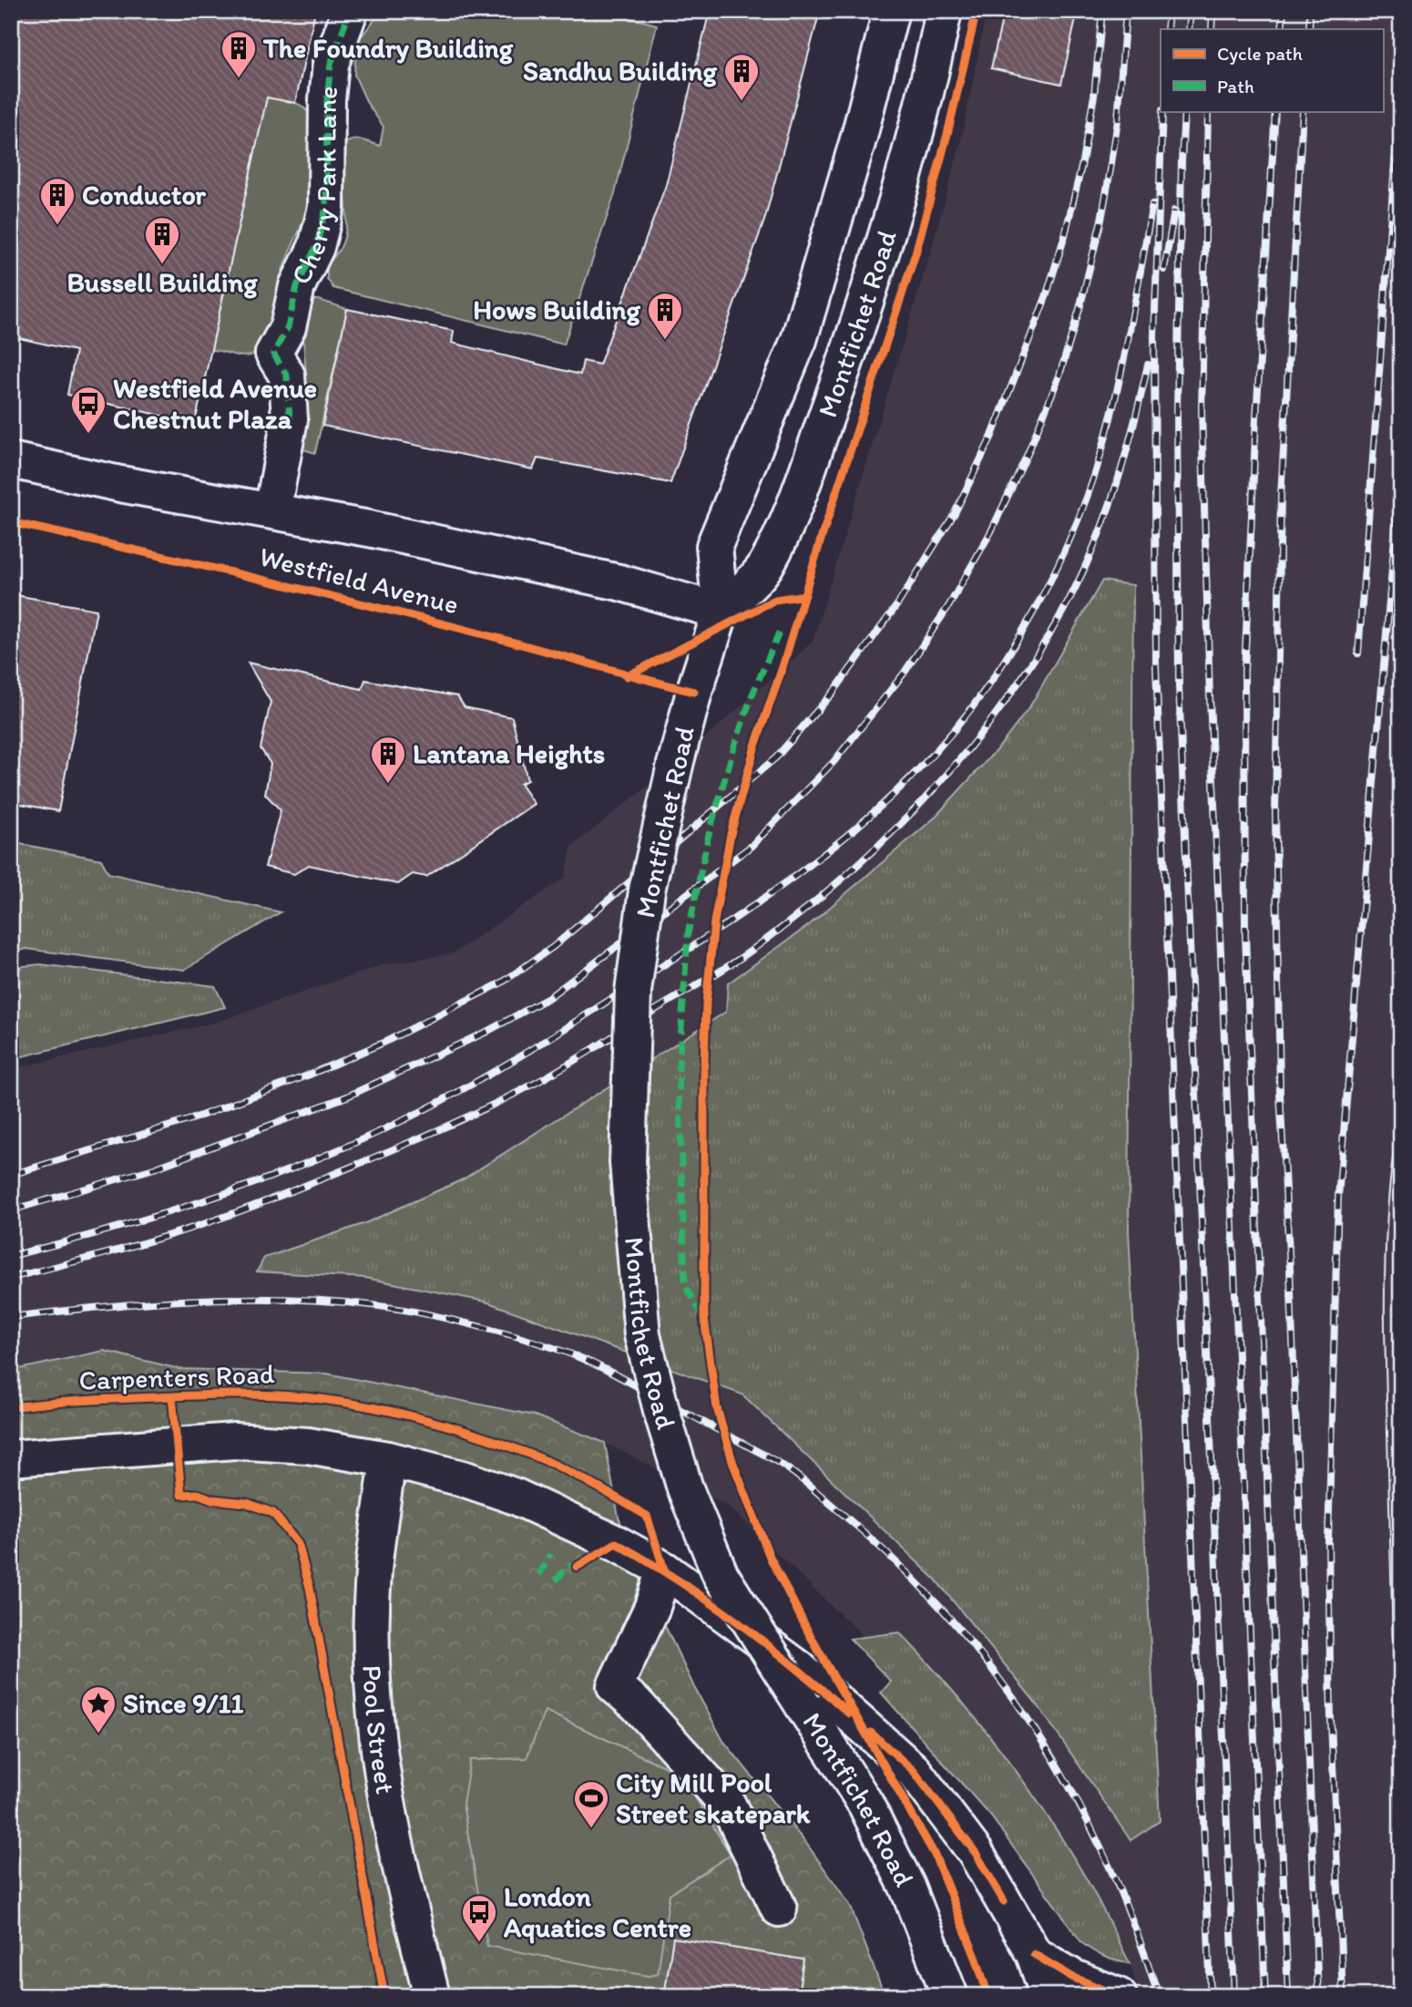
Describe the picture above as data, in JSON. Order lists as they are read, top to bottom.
{
  "streets": {
    "street": [
      "Cherry Park Lane",
      "Montfichet Road",
      "Westfield Avenue",
      "Pool Street"
    ],
    "cycle path": ["Carpenters Road"]
  },
  "crossings": [
    ["Cherry Park Lane", "Westfield Avenue"],
    ["Montfichet Road", "Westfield Avenue"]
  ],
  "places": {
    "building": [
      "The Foundry Building",
      "Sandhu Building",
      "Conductor",
      "Bussell Building",
      "Hows Building",
      "Lantana Heights"
    ],
    "bus stop": ["Westfield Avenue Chestnut Plaza", "London Aquatics Centre"],
    "place": ["Since 9/11"],
    "sports": ["City Mill Pool Street skatepark"]
  },
  "legend": ["Cycle path", "Path"]
}
